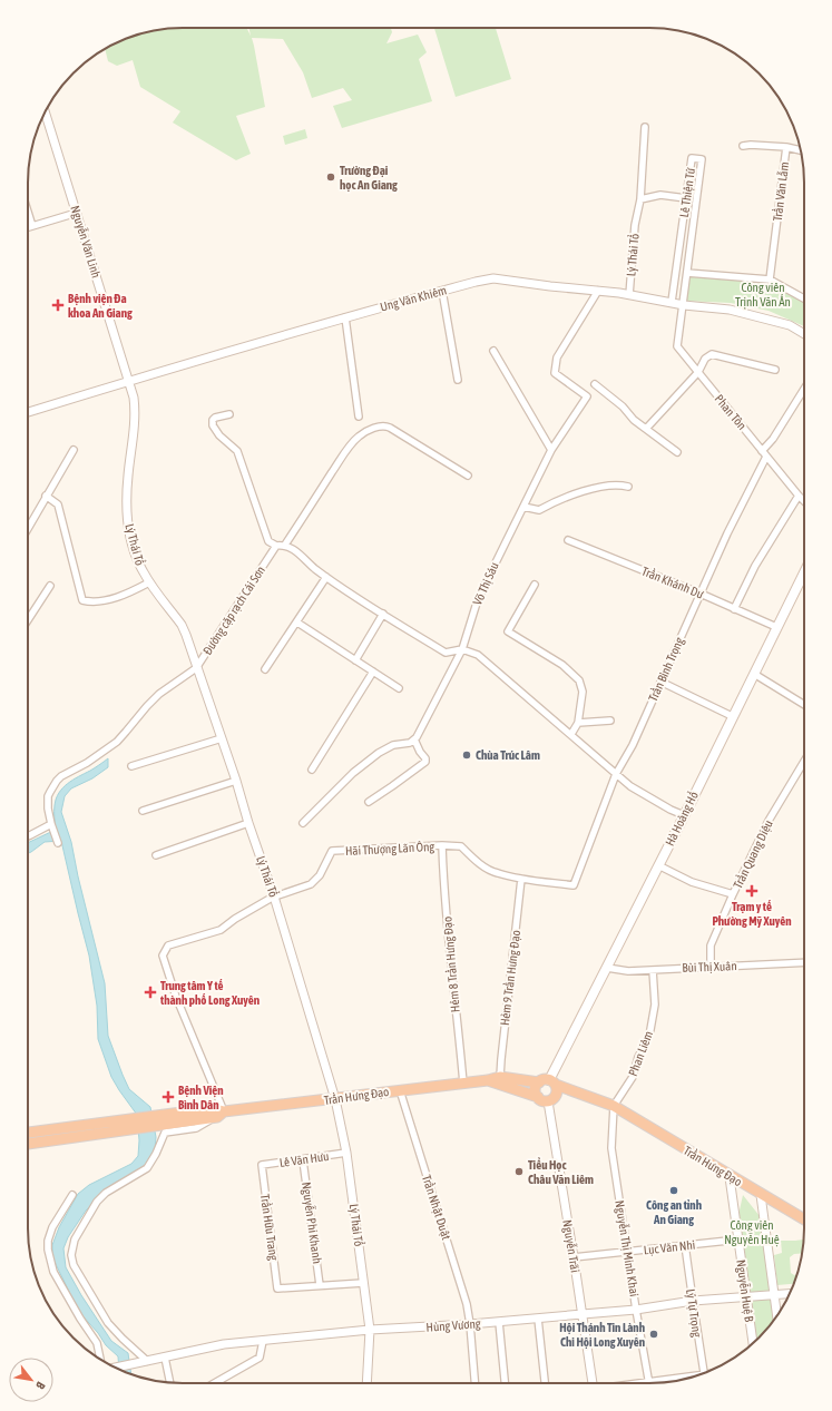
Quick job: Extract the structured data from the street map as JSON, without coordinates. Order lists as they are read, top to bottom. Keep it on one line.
{"streets":{"highway":["Trần Hưng Đạo"],"main road":["Hà Hoàng Hổ"],"street":["Trần Văn Lẫm","Lê Thiện Tứ","Nguyễn Văn Linh","Lý Thái Tổ","Ung Văn Khiêm","Phan Tôn","Trần Khánh Dư","Võ Thị Sáu","Đường cặp rạch Cái Sơn","Trần Bình Trọng","Hãi Thượng Lãn Ông","Trần Quang Diệu","Hẻm 8 Trần Hưng Đạo","Bùi Thị Xuân","Hẻm 9 Trần Hưng Đạo","Phan Liêm","Lê Văn Hưu","Trần Nhật Duật","Nguyễn Phi Khanh","Trần Hữu Trang","Nguyễn Trãi","Lục Văn Nhì","Nguyễn Thị Minh Khai","Nguyễn Huệ B","Lý Tự Trọng","Hùng Vương"]},"crossings":[["Lê Thiện Tứ","Ung Văn Khiêm"],["Lê Thiện Tứ","Phan Tôn"],["Nguyễn Văn Linh","Lý Thái Tổ"],["Nguyễn Văn Linh","Ung Văn Khiêm"],["Lý Thái Tổ","Ung Văn Khiêm"],["Lý Thái Tổ","Đường cặp rạch Cái Sơn"],["Lý Thái Tổ","Hãi Thượng Lãn Ông"],["Lý Thái Tổ","Trần Hưng Đạo"],["Lý Thái Tổ","Lê Văn Hưu"],["Lý Thái Tổ","Hùng Vương"],["Ung Văn Khiêm","Phan Tôn"],["Ung Văn Khiêm","Võ Thị Sáu"],["Phan Tôn","Trần Bình Trọng"],["Trần Khánh Dư","Trần Bình Trọng"],["Trần Khánh Dư","Hà Hoàng Hổ"],["Trần Bình Trọng","Hãi Thượng Lãn Ông"],["Hà Hoàng Hổ","Bùi Thị Xuân"],["Hà Hoàng Hổ","Trần Hưng Đạo"],["Hà Hoàng Hổ","Nguyễn Trãi"],["Hãi Thượng Lãn Ông","Hẻm 8 Trần Hưng Đạo"],["Hãi Thượng Lãn Ông","Hẻm 9 Trần Hưng Đạo"],["Hãi Thượng Lãn Ông","Trần Hưng Đạo"],["Trần Quang Diệu","Bùi Thị Xuân"],["Hẻm 8 Trần Hưng Đạo","Trần Hưng Đạo"],["Bùi Thị Xuân","Phan Liêm"],["Hẻm 9 Trần Hưng Đạo","Trần Hưng Đạo"],["Phan Liêm","Trần Hưng Đạo"],["Phan Liêm","Nguyễn Thị Minh Khai"],["Trần Hưng Đạo","Trần Nhật Duật"],["Trần Hưng Đạo","Nguyễn Trãi"],["Trần Hưng Đạo","Nguyễn Thị Minh Khai"],["Trần Hưng Đạo","Nguyễn Huệ B"],["Lê Văn Hưu","Nguyễn Phi Khanh"],["Lê Văn Hưu","Trần Hữu Trang"],["Trần Nhật Duật","Hùng Vương"],["Nguyễn Phi Khanh","Trần Hữu Trang"],["Nguyễn Trãi","Lục Văn Nhì"],["Nguyễn Trãi","Hùng Vương"],["Lục Văn Nhì","Nguyễn Thị Minh Khai"],["Lục Văn Nhì","Nguyễn Huệ B"],["Lục Văn Nhì","Lý Tự Trọng"],["Nguyễn Thị Minh Khai","Hùng Vương"],["Nguyễn Huệ B","Hùng Vương"],["Lý Tự Trọng","Hùng Vương"]],"parks":["Công viên Trịnh Văn Ấn","Công viên Nguyễn Huệ"],"places":{"other":["Trường Đại học An Giang","Chùa Trúc Lâm","Tiểu Học Châu Văn Liêm","Công an tỉnh An Giang","Hội Thánh Tin Lành Chi Hội Long Xuyên"],"health":["Bệnh viện Đa khoa An Giang","Trạm y tế Phường Mỹ Xuyên","Trung tâm Y tế thành phố Long Xuyên","Bệnh Viện Bình Dân"]},"north":"bottom right"}
